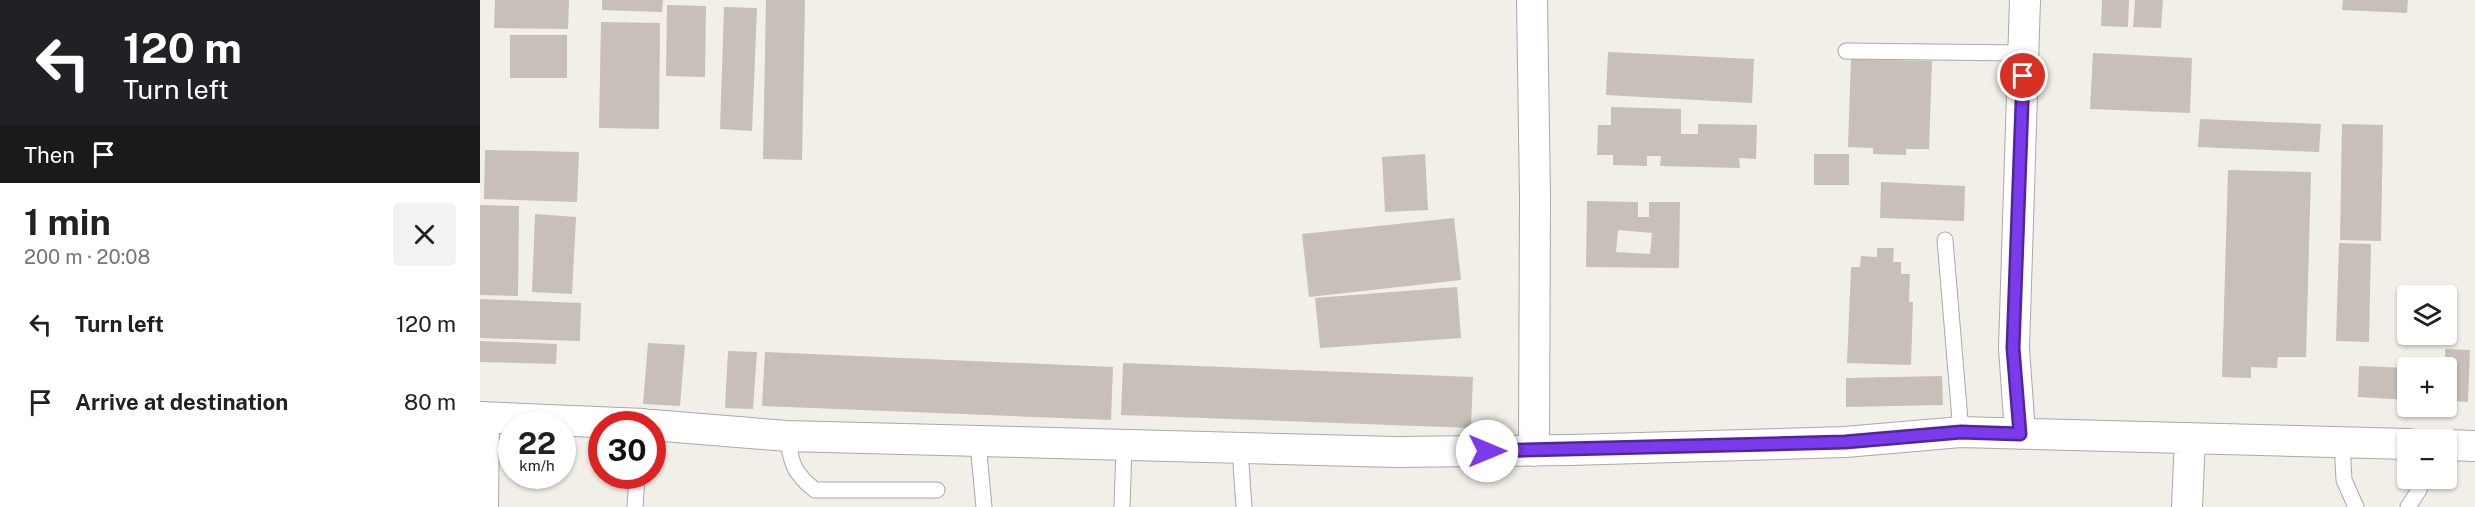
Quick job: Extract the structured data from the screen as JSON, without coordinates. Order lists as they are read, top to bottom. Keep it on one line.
{"page":{"turn":["120 m","Turn left"],"then":"Then","heading":["1 min","200 m · 20:08"],"list":[{"name":"Turn left","value":"120 m"},{"name":"Arrive at destination","value":"80 m"}],"map_buttons":["+","−"],"speed":"22 km/h","limit":"30"}}
